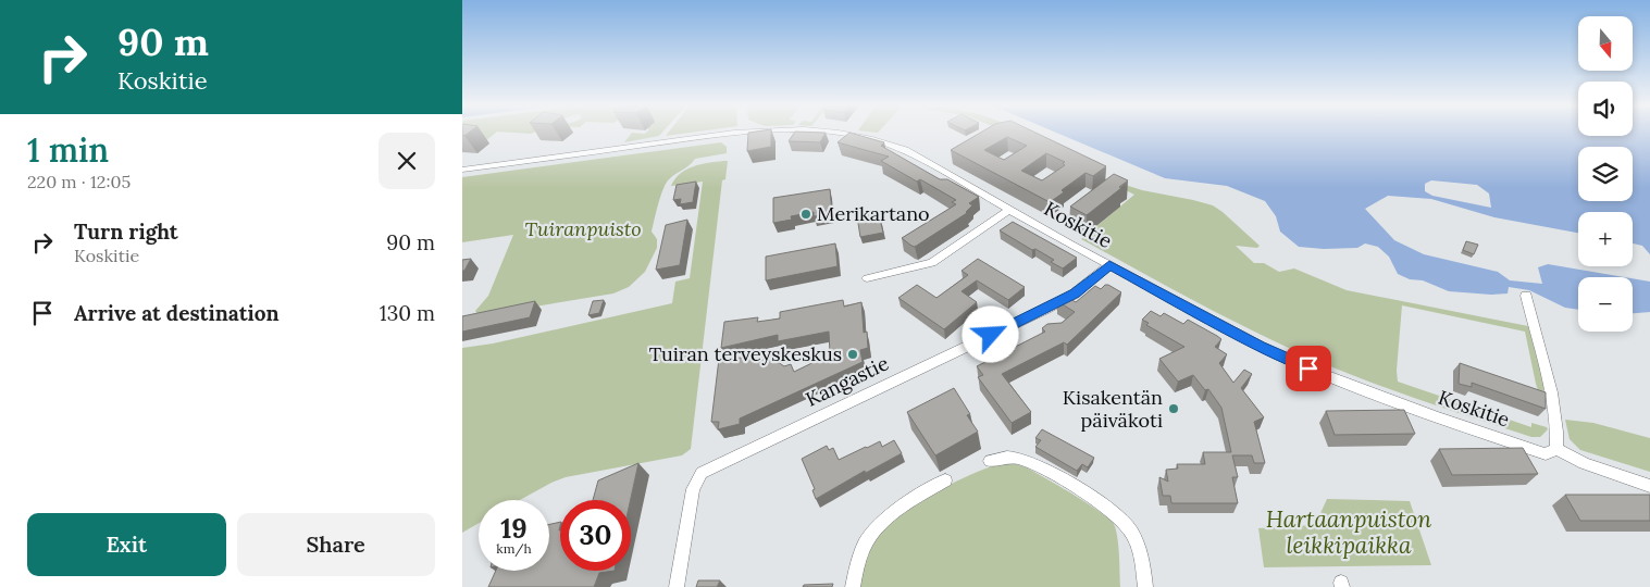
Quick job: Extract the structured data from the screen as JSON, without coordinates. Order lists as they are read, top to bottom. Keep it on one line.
{"streets":{"street":["Koskitie","Kangastie"]},"crossings":[["Koskitie","Kangastie"]],"parks":["Tuiranpuisto","Hartaanpuiston leikkipaikka"],"places":["Merikartano","Tuiran terveyskeskus","Kisakentän päiväkoti"],"north":"bottom","page":{"turn":["90 m","Koskitie"],"map_buttons":["+","−"],"heading":["1 min","220 m · 12:05"],"list":[{"name":"Turn right","note":"Koskitie","value":"90 m"},{"name":"Arrive at destination","value":"130 m"}],"speed":"19 km/h","limit":"30","buttons":["Exit","Share"]}}
